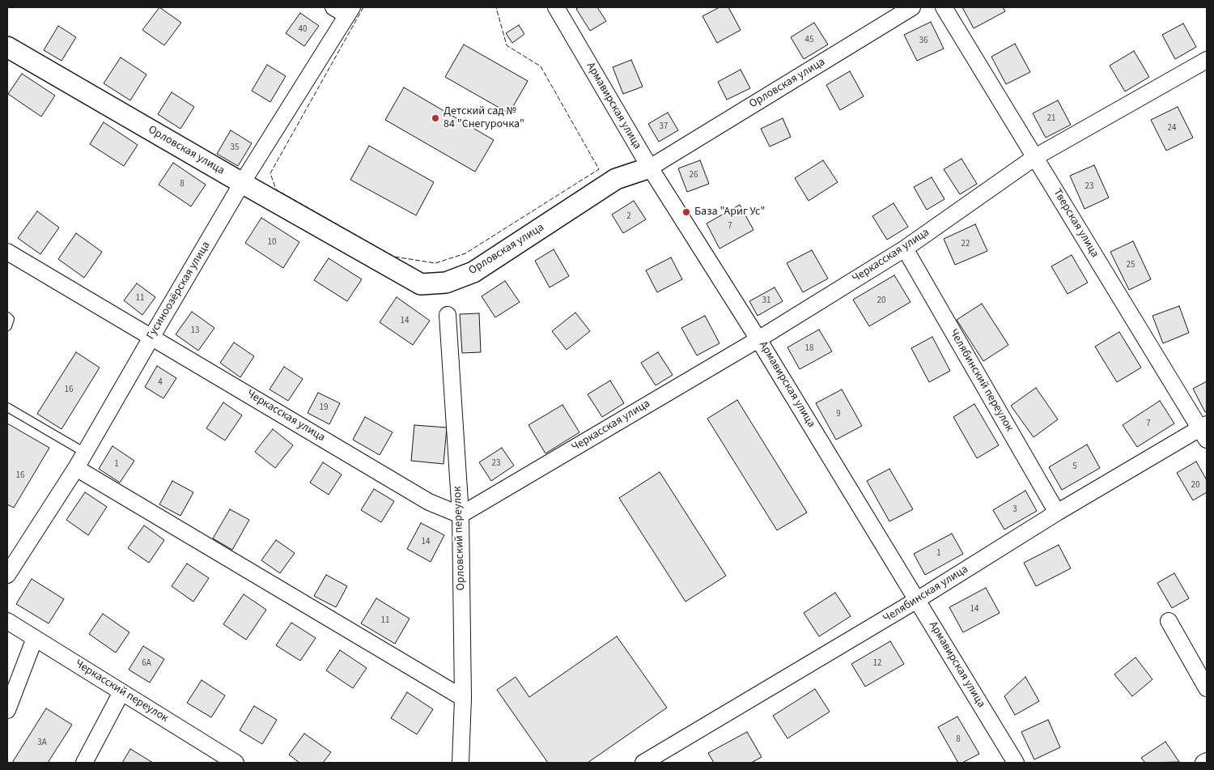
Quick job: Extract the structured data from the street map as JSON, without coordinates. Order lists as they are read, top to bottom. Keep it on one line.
{"streets":{"street":["Орловская улица","Армавирская улица","Тверская улица","Черкасская улица","Гусиноозёрская улица","Челябинский переулок","Орловский переулок","Челябинская улица","Черкасский переулок"]},"crossings":[["Орловская улица","Армавирская улица"],["Орловская улица","Гусиноозёрская улица"],["Армавирская улица","Черкасская улица"],["Армавирская улица","Челябинская улица"],["Тверская улица","Черкасская улица"],["Тверская улица","Челябинская улица"],["Черкасская улица","Гусиноозёрская улица"],["Черкасская улица","Челябинский переулок"],["Черкасская улица","Орловский переулок"],["Челябинский переулок","Челябинская улица"]],"places":["Детский сад № 84 \"Снегурочка\"","База \"Ариг Ус\""],"house_numbers":["40","45","36","21","37","24","35","26","8","23","2","7","10","22","25","11","31","20","14","13","18","4","16","19","9","7","23","1","5","16","20","3","14","1","14","11","6А","12","8","3А"]}
